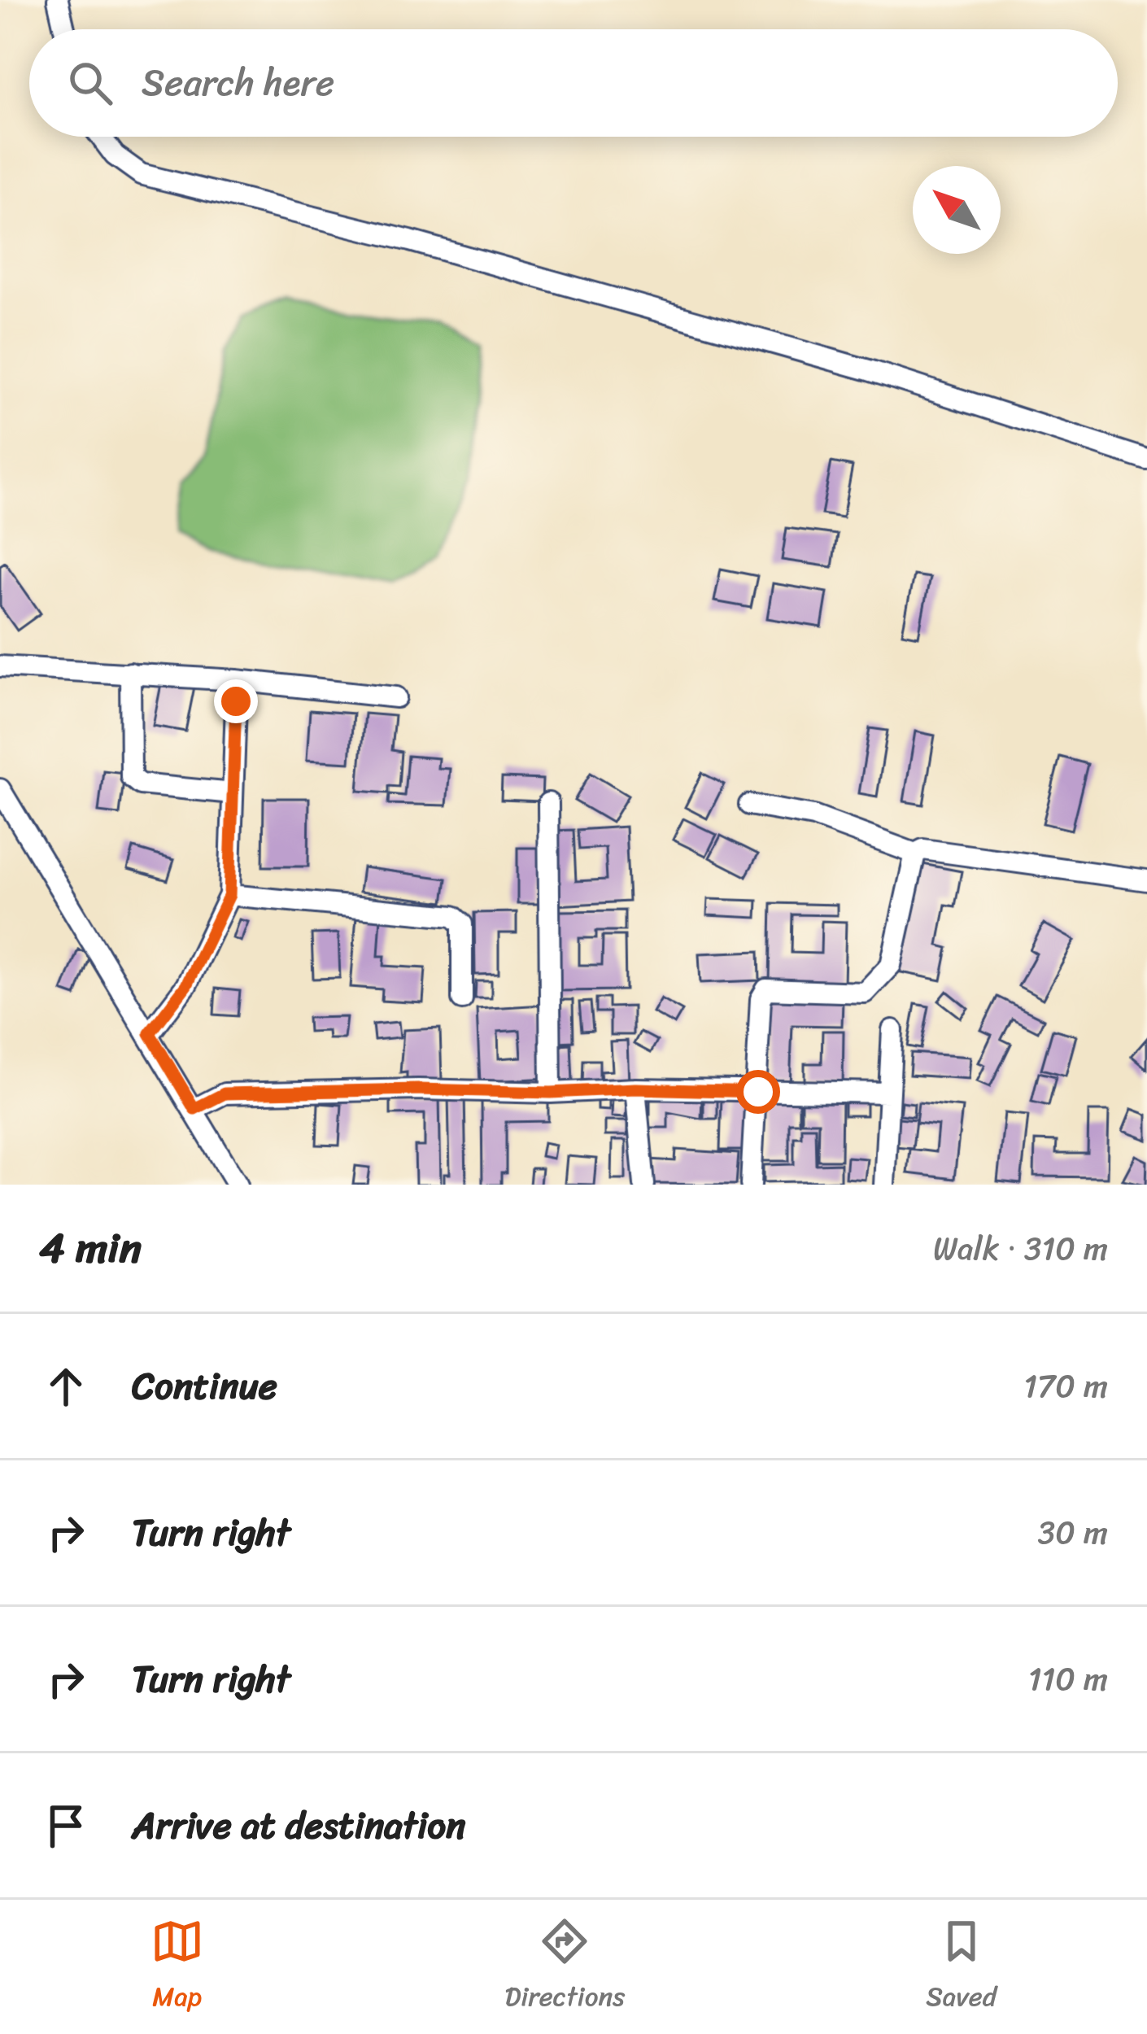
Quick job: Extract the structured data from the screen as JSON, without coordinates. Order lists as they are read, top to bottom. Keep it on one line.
{"north":"top left","page":{"search":"Search here","heading":["4 min","Walk · 310 m"],"list":[["Continue","170 m"],["Turn right","30 m"],["Turn right","110 m"],"Arrive at destination"],"nav":["Map","Directions","Saved"]}}
